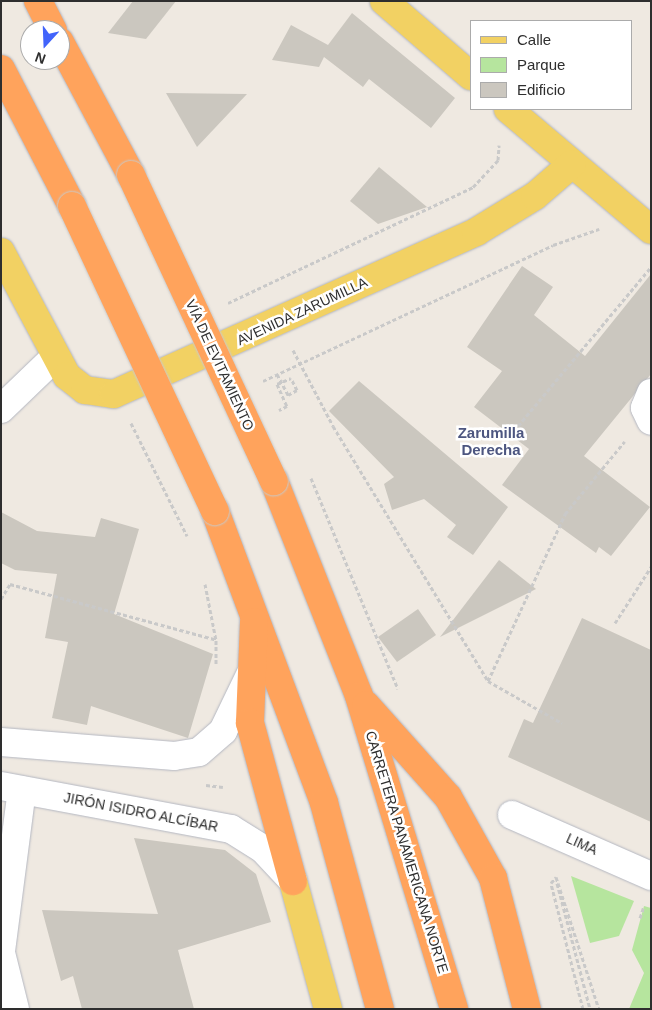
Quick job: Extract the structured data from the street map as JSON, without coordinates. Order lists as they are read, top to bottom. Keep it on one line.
{"streets":{"highway":["VÍA DE EVITAMIENTO","CARRETERA PANAMERICANA NORTE"],"main road":["AVENIDA ZARUMILLA"],"street":["JIRÓN ISIDRO ALCÍBAR","LIMA"]},"crossings":[["VÍA DE EVITAMIENTO","CARRETERA PANAMERICANA NORTE"]],"districts":["Zarumilla Derecha"],"legend":["Calle","Parque","Edificio"],"north":"bottom"}
